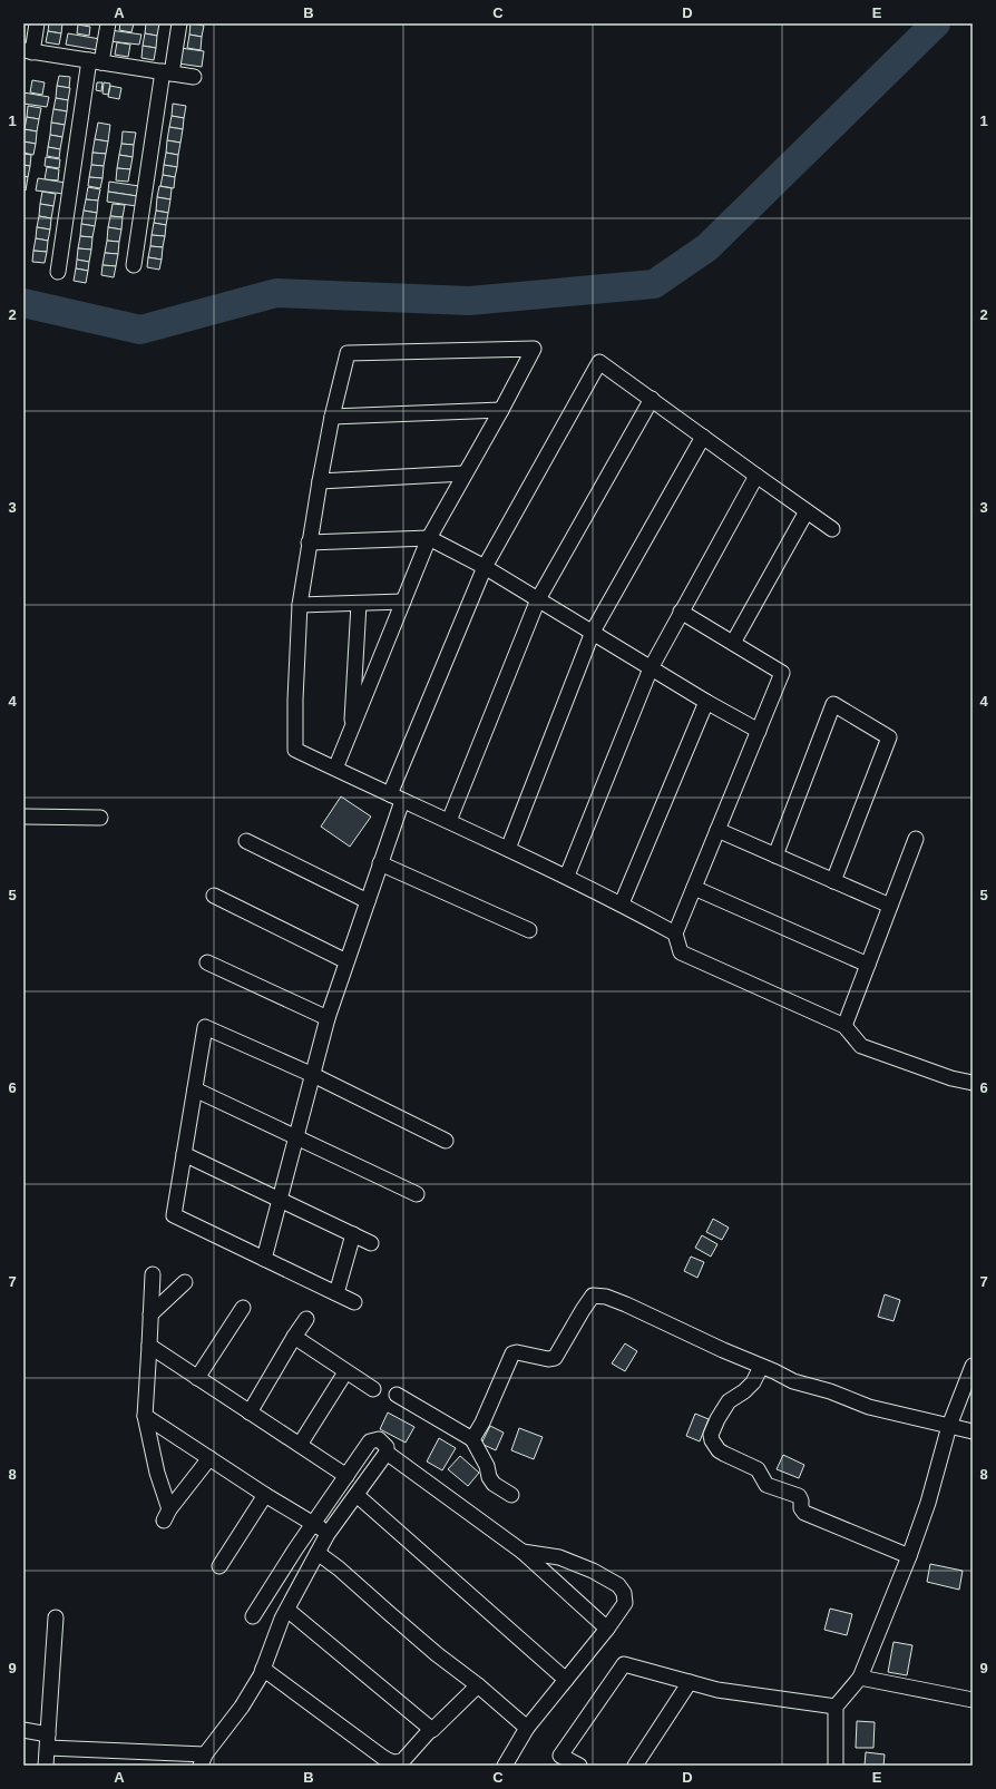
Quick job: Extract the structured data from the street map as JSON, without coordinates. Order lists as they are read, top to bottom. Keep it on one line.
{"grid":{"columns":["A","B","C","D","E"],"rows":["1","2","3","4","5","6","7","8","9"]}}
